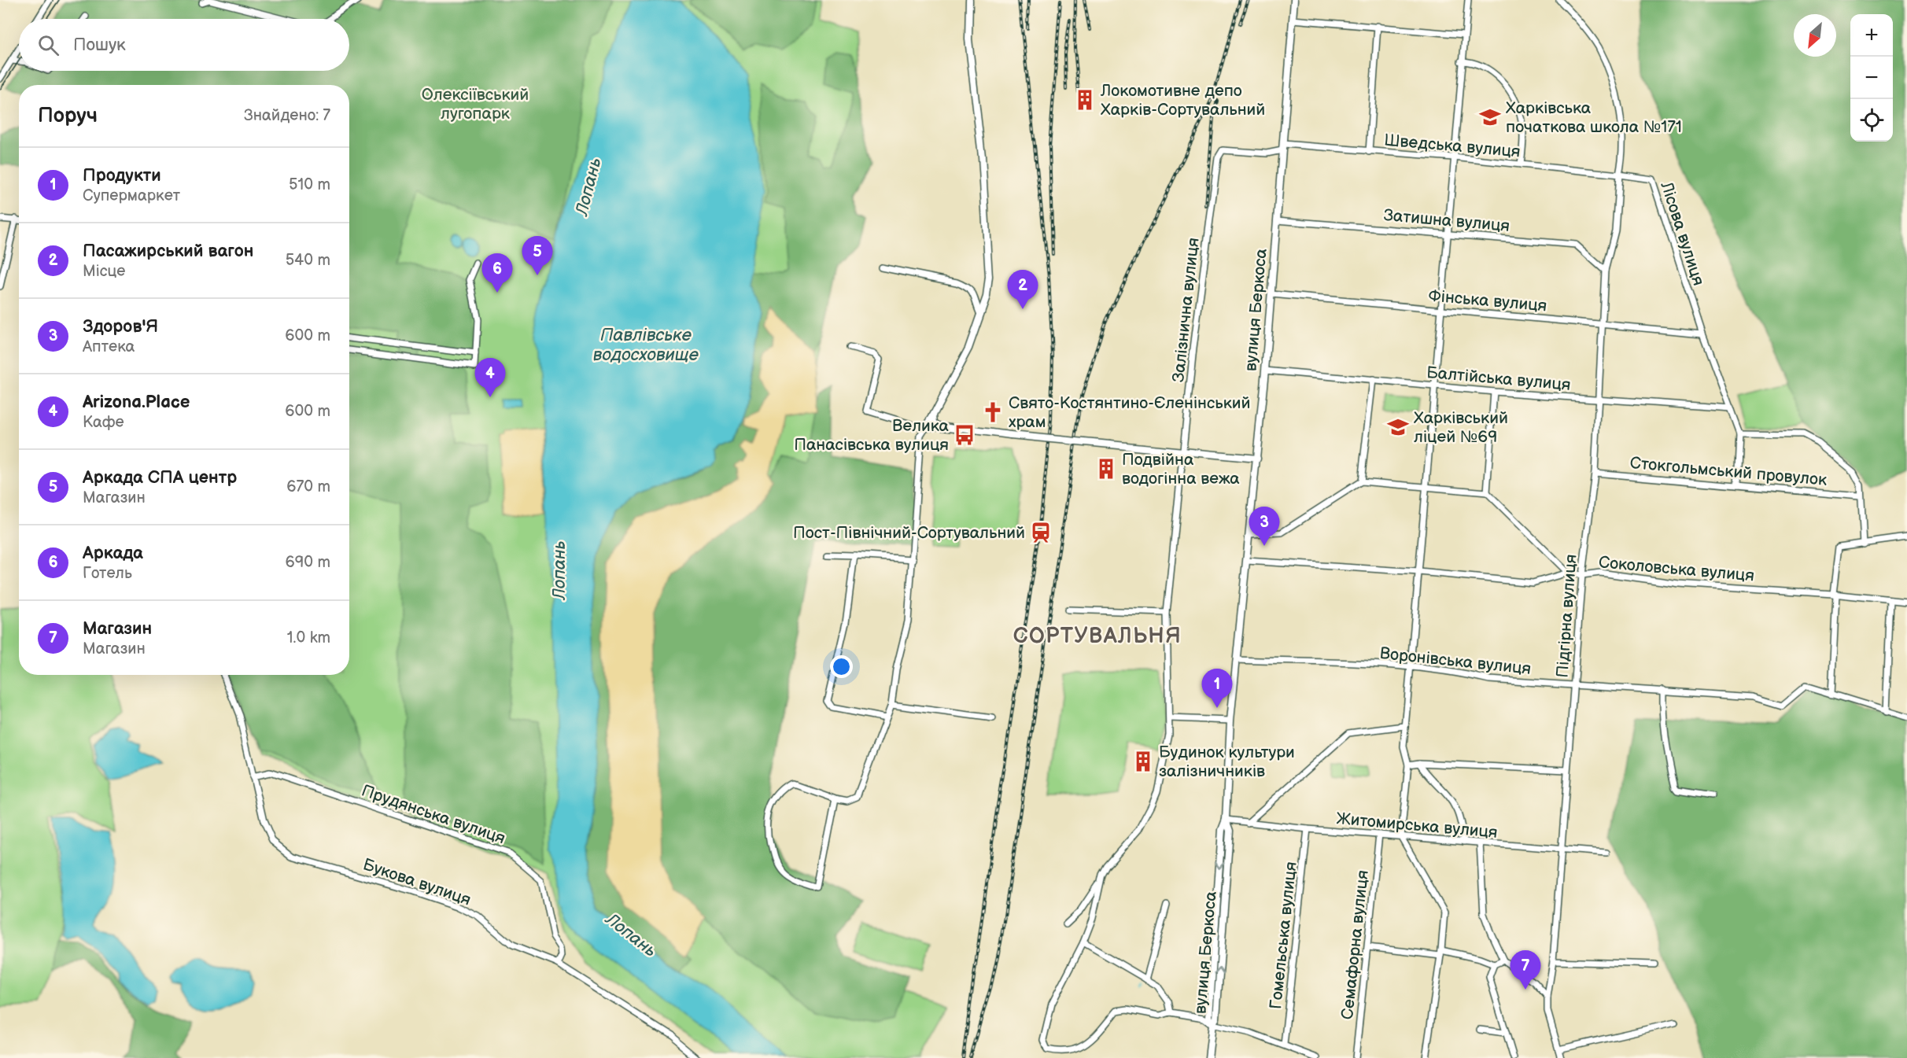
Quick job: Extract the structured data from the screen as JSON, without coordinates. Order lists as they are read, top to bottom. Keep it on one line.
{"streets":{"street":["Шведська вулиця","Затишна вулиця","Лісова вулиця","Фінська вулиця","Залізнична вулиця","вулиця Беркоса","Балтійська вулиця","Стокгольмський провулок","Соколовська вулиця","Підгірна вулиця","Воронівська вулиця","Прудянська вулиця","Житомирська вулиця","Букова вулиця","Гомельська вулиця","Семафорна вулиця"]},"crossings":[["Шведська вулиця","Лісова вулиця"],["Шведська вулиця","Залізнична вулиця"],["Шведська вулиця","вулиця Беркоса"],["Шведська вулиця","Підгірна вулиця"],["Затишна вулиця","вулиця Беркоса"],["Затишна вулиця","Підгірна вулиця"],["Лісова вулиця","Фінська вулиця"],["Лісова вулиця","Балтійська вулиця"],["Лісова вулиця","Стокгольмський провулок"],["Лісова вулиця","Підгірна вулиця"],["Фінська вулиця","вулиця Беркоса"],["Фінська вулиця","Підгірна вулиця"],["вулиця Беркоса","Балтійська вулиця"],["вулиця Беркоса","Соколовська вулиця"],["вулиця Беркоса","Воронівська вулиця"],["вулиця Беркоса","Житомирська вулиця"],["Балтійська вулиця","Підгірна вулиця"],["Стокгольмський провулок","Підгірна вулиця"],["Соколовська вулиця","Підгірна вулиця"],["Підгірна вулиця","Воронівська вулиця"],["Підгірна вулиця","Житомирська вулиця"],["Прудянська вулиця","Букова вулиця"],["Житомирська вулиця","Гомельська вулиця"],["Житомирська вулиця","Семафорна вулиця"]],"districts":["СОРТУВАЛЬНЯ"],"water":["Лопань","Павлівське водосховище"],"parks":["Олексіївський лугопарк"],"places":{"building":["Локомотивне депо Харків-Сортувальний","Подвійна водогінна вежа","Будинок культури залізничників"],"school or university":["Харківська початкова школа №171","Харківський ліцей №69"],"church":["Свято-Костянтино-Єленінський храм"],"bus stop":["Велика Панасівська вулиця"],"station":["Пост-Північний-Сортувальний"]},"north":"bottom left","page":{"map_buttons":["+","−"],"search":"Пошук","heading":["Поруч","Знайдено: 7"],"list":[{"mark":"1","name":"Продукти","note":"Супермаркет","value":"510 m"},{"mark":"2","name":"Пасажирський вагон","note":"Місце","value":"540 m"},{"mark":"3","name":"Здоров'Я","note":"Аптека","value":"600 m"},{"mark":"4","name":"Arizona.Place","note":"Кафе","value":"600 m"},{"mark":"5","name":"Аркада СПА центр","note":"Магазин","value":"670 m"},{"mark":"6","name":"Аркада","note":"Готель","value":"690 m"},{"mark":"7","name":"Магазин","note":"Магазин","value":"1.0 km"}],"pins":["5","6","2","4","3","1","7"]}}
